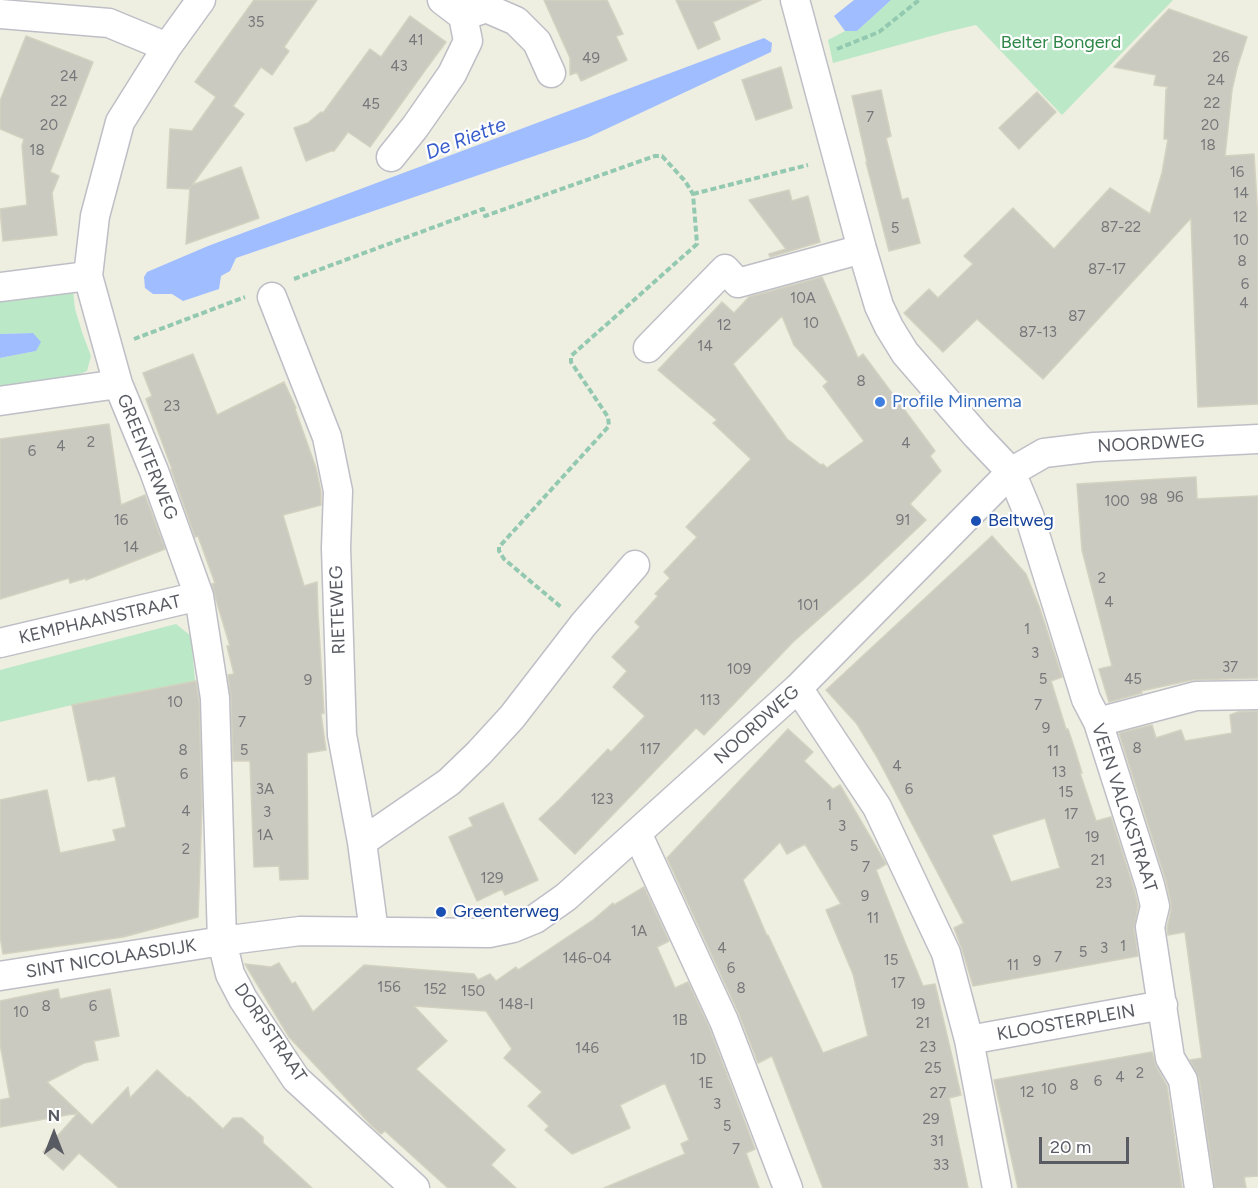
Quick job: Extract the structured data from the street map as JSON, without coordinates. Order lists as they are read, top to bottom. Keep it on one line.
{"streets":{"street":["NOORDWEG","GREENTERWEG","RIETEWEG","KEMPHAANSTRAAT","VEEN VALCKSTRAAT","SINT NICOLAASDIJK","KLOOSTERPLEIN","DORPSTRAAT"]},"crossings":[["NOORDWEG","GREENTERWEG"],["NOORDWEG","RIETEWEG"],["NOORDWEG","VEEN VALCKSTRAAT"],["NOORDWEG","SINT NICOLAASDIJK"],["NOORDWEG","DORPSTRAAT"],["GREENTERWEG","KEMPHAANSTRAAT"],["GREENTERWEG","SINT NICOLAASDIJK"],["GREENTERWEG","DORPSTRAAT"],["VEEN VALCKSTRAAT","KLOOSTERPLEIN"],["SINT NICOLAASDIJK","DORPSTRAAT"]],"water":["De Riette"],"parks":["Belter Bongerd"],"places":["Profile Minnema","Beltweg","Greenterweg"],"house_numbers":["35","41","26","49","43","24","24","22","22","45","7","20","20","18","18","16","14","12","87-22","5","10","8","87-17","6","10A","4","87","10","12","87-13","14","8","23","2","4","4","6","96","98","100","16","91","14","2","4","101","1","3","37","109","5","45","9","113","10","7","7","9","8","117","8","5","11","4","13","6","3A","6","15","123","1","4","3","17","3","1A","19","5","2","21","7","129","23","9","11","1A","1","4","3","5","7","146-04","15","9","11","6","17","156","8","152","150","148-I","19","8","6","10","1B","21","23","146","1D","25","2","4","6","1E","8","10","12","27","3","29","5","31","7","33"],"scale_bar":"20 m","north":"top"}
